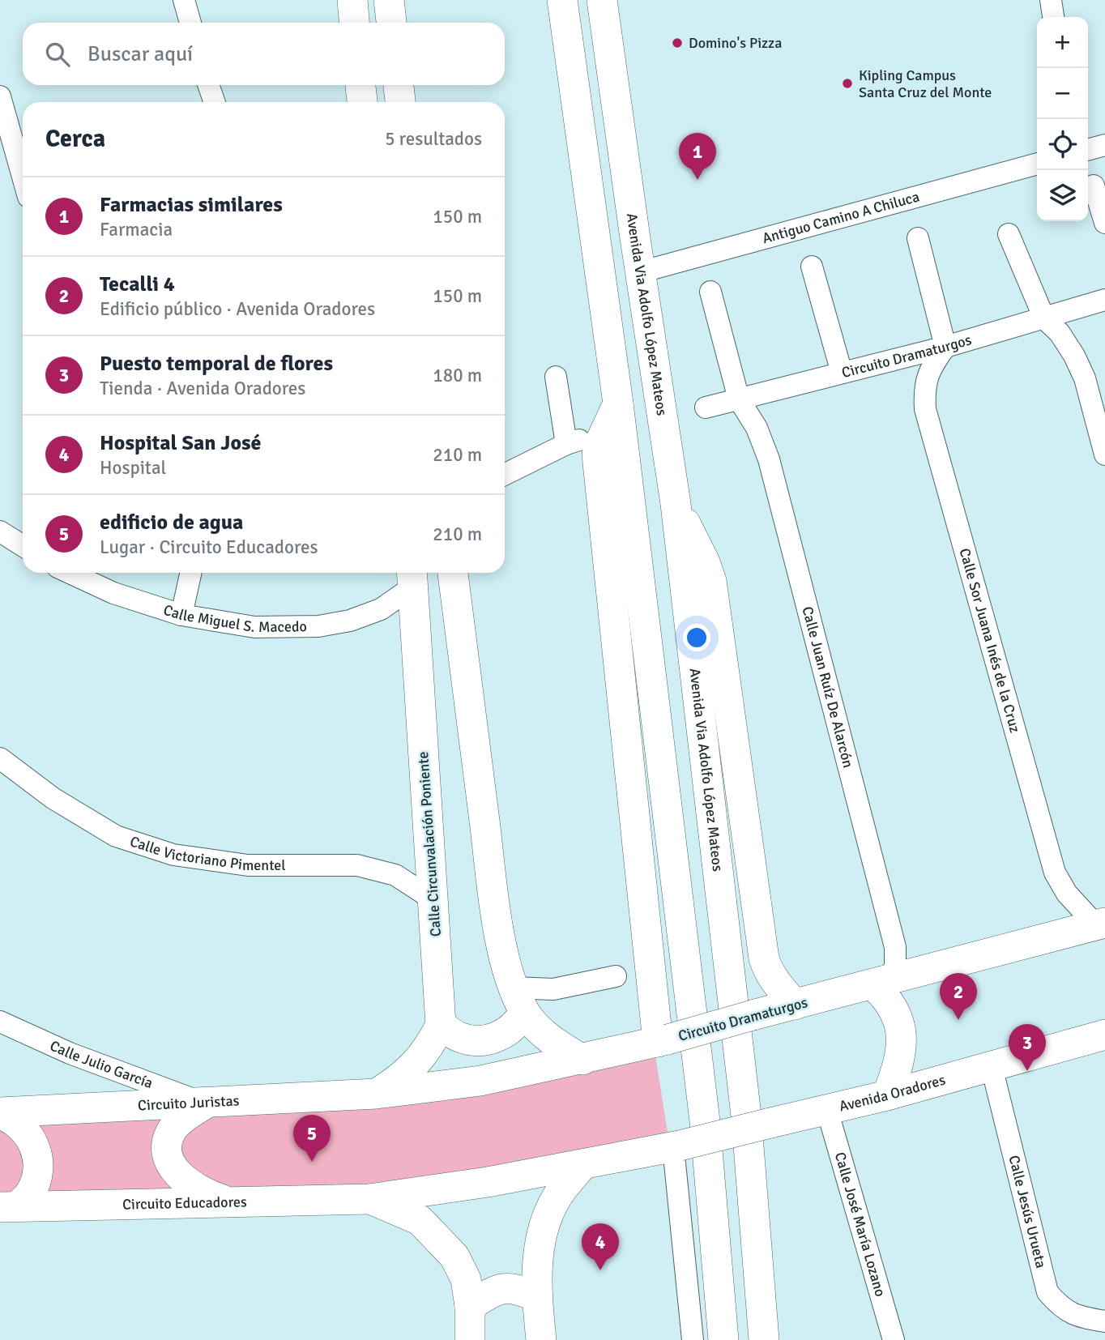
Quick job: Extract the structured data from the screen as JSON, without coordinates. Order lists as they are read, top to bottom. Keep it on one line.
{"streets":{"main road":["Avenida Via Adolfo López Mateos","Circuito Dramaturgos","Calle Circunvalación Poniente","Avenida Oradores","Circuito Juristas","Circuito Educadores"],"street":["Antiguo Camino A Chiluca","Calle Miguel S. Macedo","Calle Sor Juana Inés de la Cruz","Calle Juan Ruíz De Alarcón","Calle Victoriano Pimentel","Calle Julio García","Calle Jesús Urueta","Calle José María Lozano"]},"crossings":[["Antiguo Camino A Chiluca","Avenida Via Adolfo López Mateos"],["Circuito Dramaturgos","Calle Sor Juana Inés de la Cruz"],["Circuito Dramaturgos","Calle Juan Ruíz De Alarcón"],["Circuito Dramaturgos","Circuito Juristas"],["Calle Miguel S. Macedo","Calle Circunvalación Poniente"],["Calle Circunvalación Poniente","Calle Victoriano Pimentel"],["Calle Julio García","Circuito Juristas"],["Avenida Oradores","Circuito Educadores"],["Avenida Oradores","Calle Jesús Urueta"],["Avenida Oradores","Calle José María Lozano"]],"places":["Domino's Pizza","Kipling Campus Santa Cruz del Monte"],"page":{"map_buttons":["+","−"],"search":"Buscar aquí","heading":["Cerca","5 resultados"],"pins":["1","2","3","5","4"],"list":[{"mark":"1","name":"Farmacias similares","note":"Farmacia","value":"150 m"},{"mark":"2","name":"Tecalli 4","note":"Edificio público · Avenida Oradores","value":"150 m"},{"mark":"3","name":"Puesto temporal de flores","note":"Tienda · Avenida Oradores","value":"180 m"},{"mark":"4","name":"Hospital San José","note":"Hospital","value":"210 m"},{"mark":"5","name":"edificio de agua","note":"Lugar · Circuito Educadores","value":"210 m"}]}}
